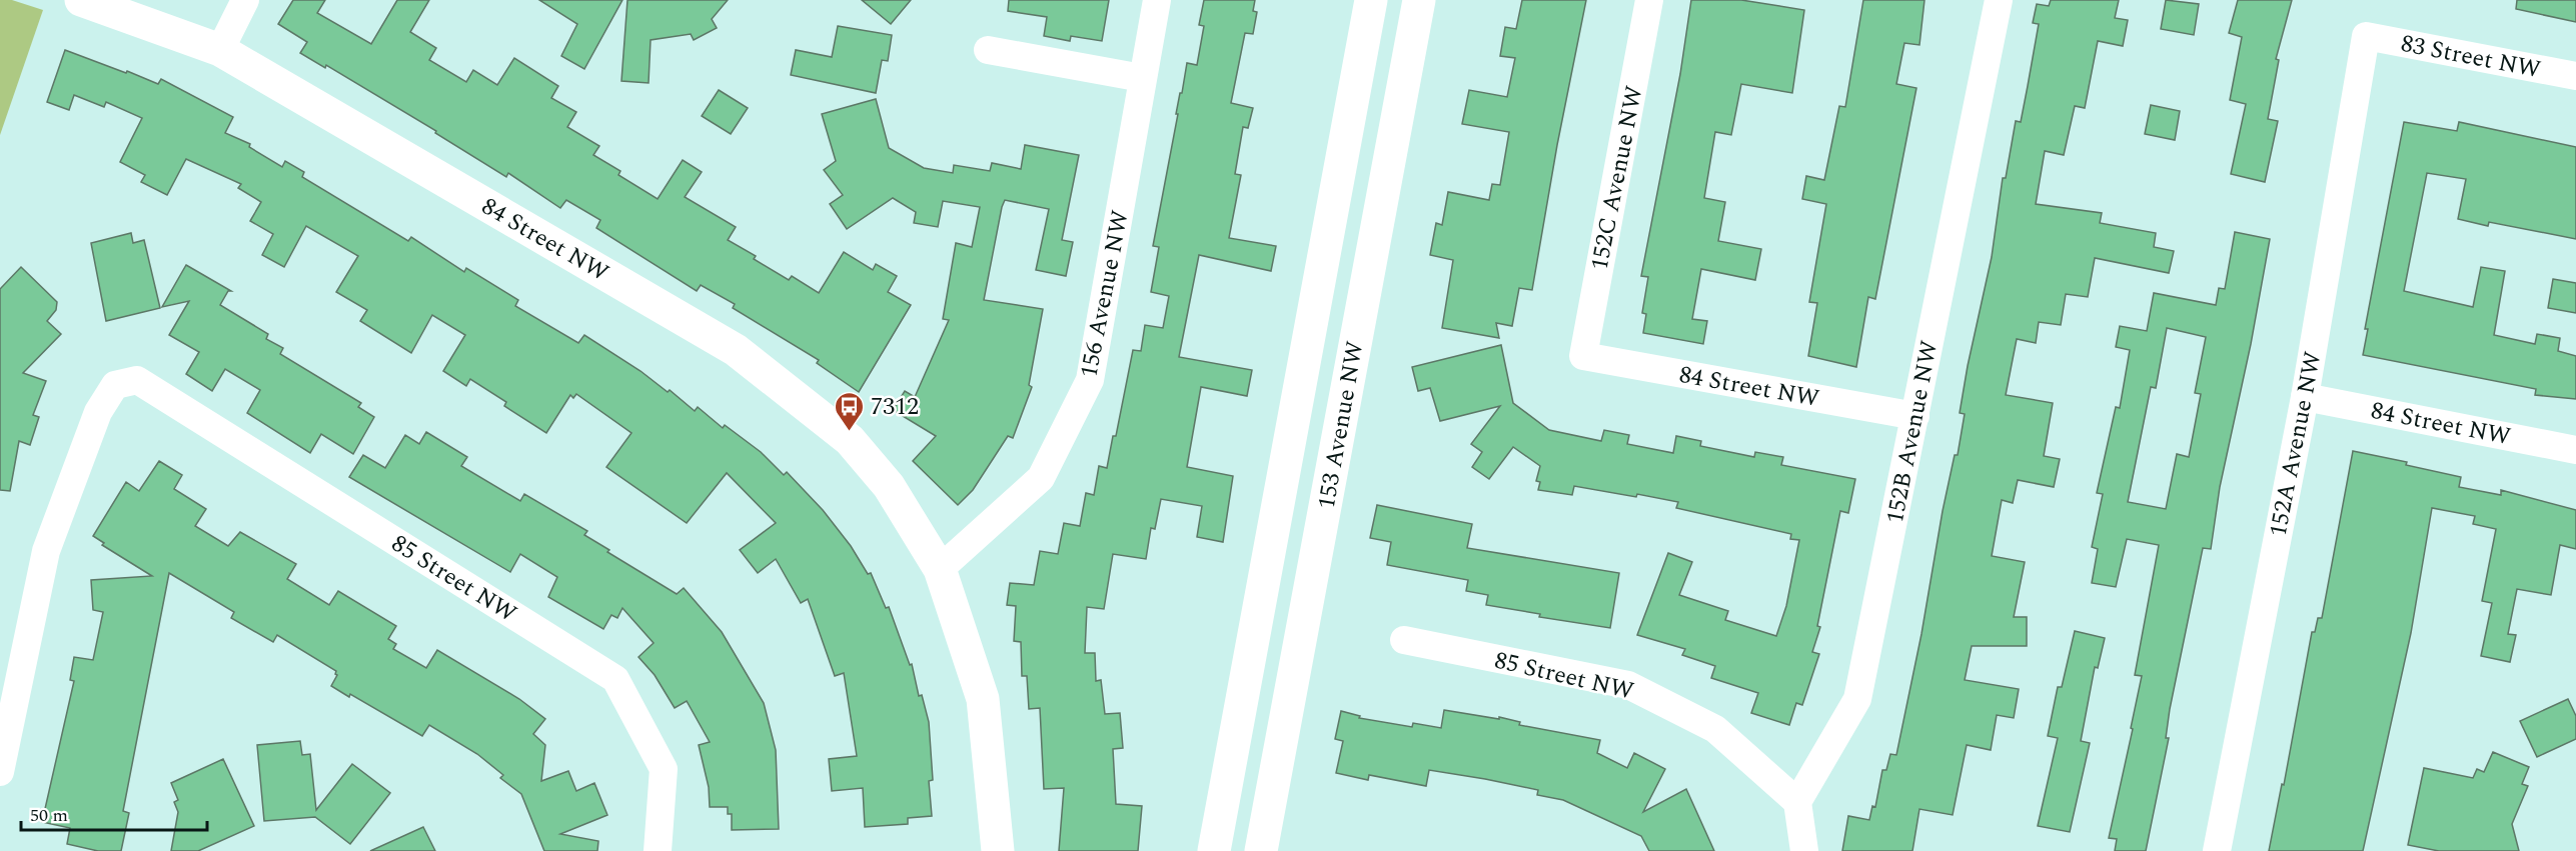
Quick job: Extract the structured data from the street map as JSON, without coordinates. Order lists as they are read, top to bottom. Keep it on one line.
{"streets":{"main road":["84 Street NW","153 Avenue NW"],"street":["83 Street NW","152C Avenue NW","156 Avenue NW","152B Avenue NW","152A Avenue NW","85 Street NW"]},"crossings":[["83 Street NW","152A Avenue NW"],["152C Avenue NW","84 Street NW"],["84 Street NW","156 Avenue NW"],["84 Street NW","152B Avenue NW"],["84 Street NW","152A Avenue NW"],["152B Avenue NW","85 Street NW"]],"places":{"bus stop":["7312"]},"scale_bar":"50 m"}
